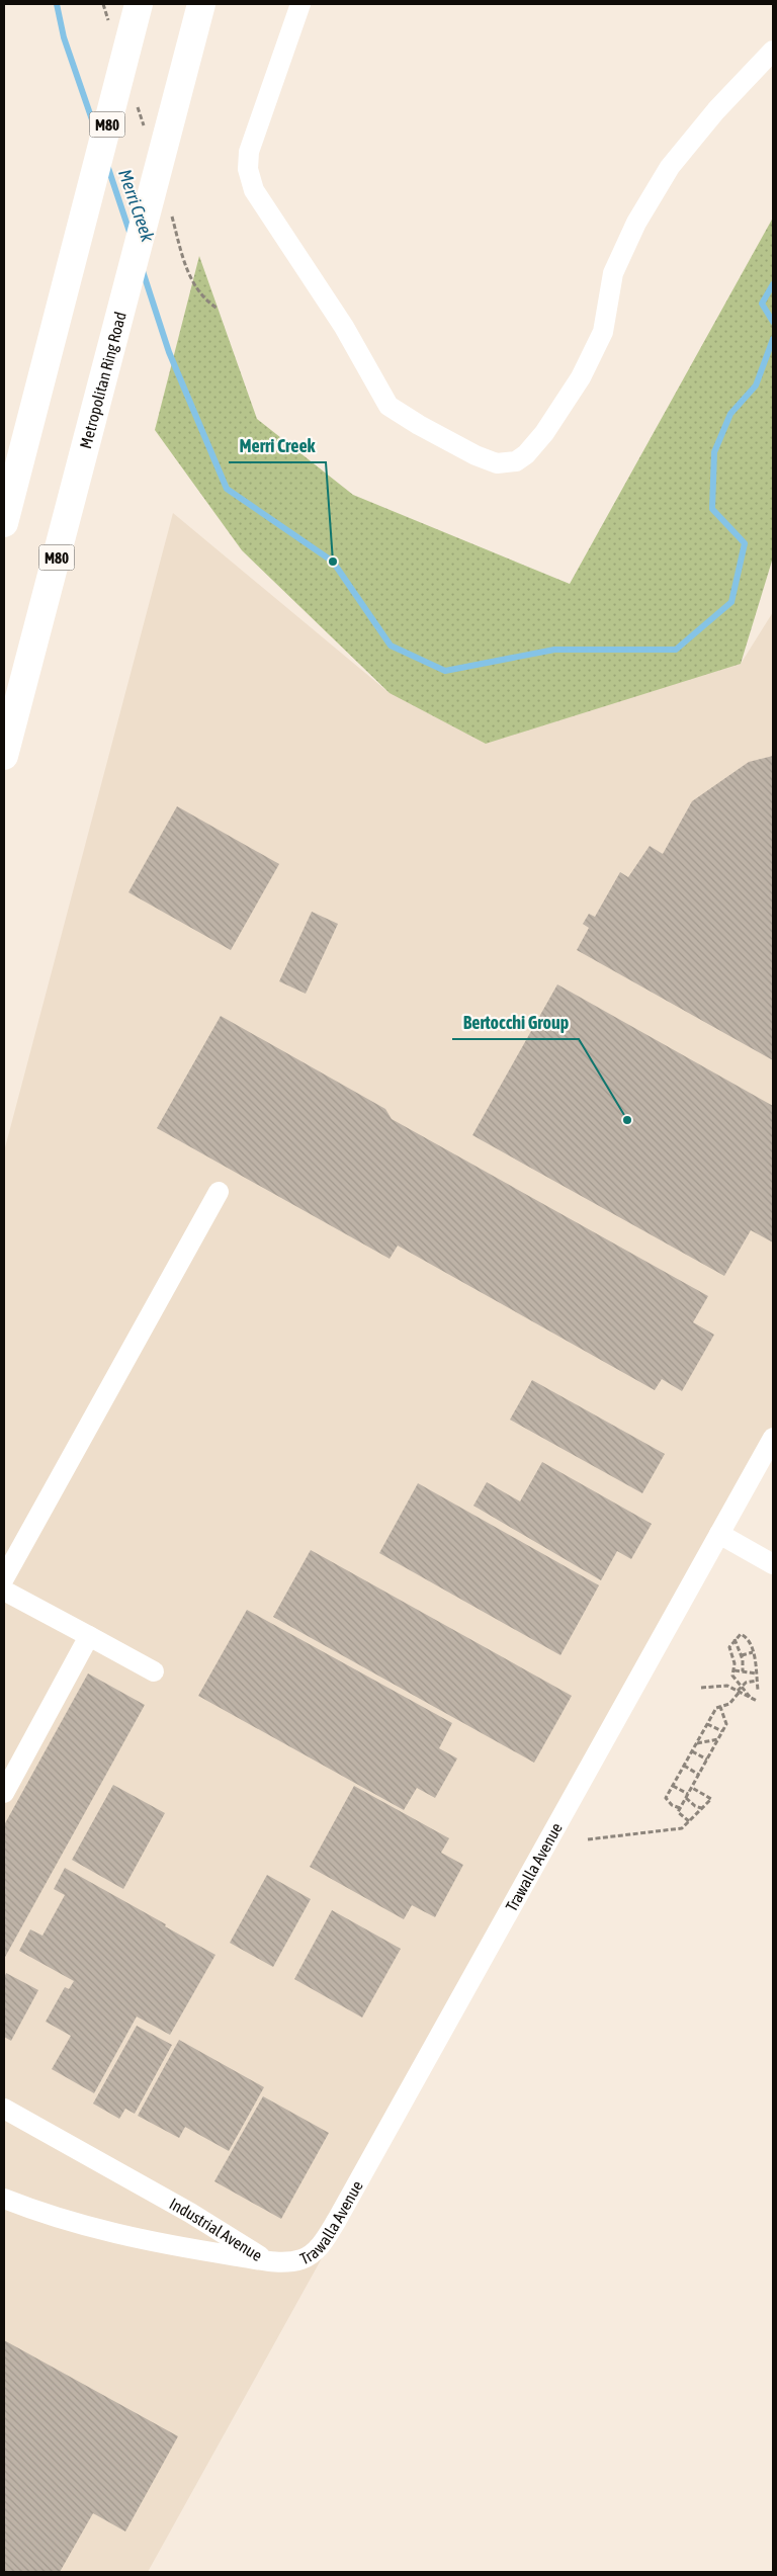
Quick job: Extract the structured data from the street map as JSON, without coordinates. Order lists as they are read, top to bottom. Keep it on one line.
{"streets":{"highway":["M80","Metropolitan Ring Road"],"street":["Trawalla Avenue","Industrial Avenue"]},"crossings":[["Trawalla Avenue","Industrial Avenue"]],"water":["Merri Creek"],"places":["Merri Creek","Bertocchi Group"]}
